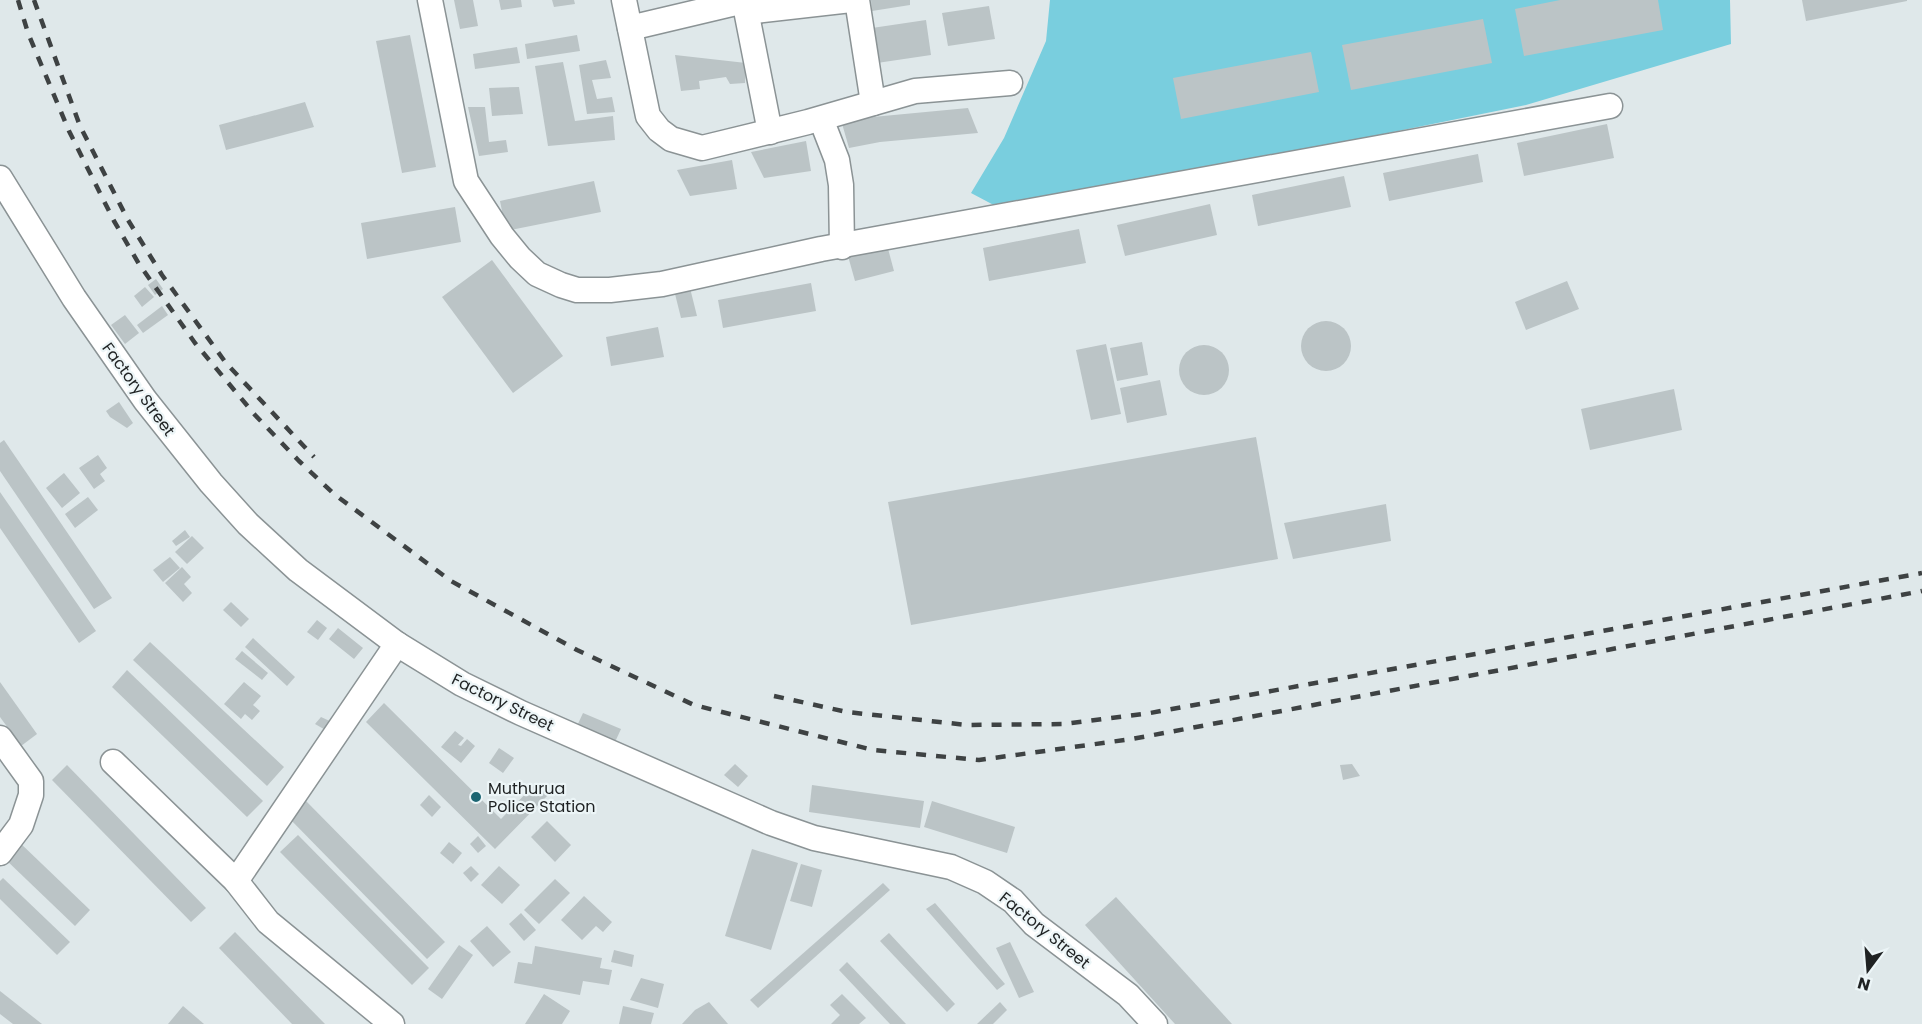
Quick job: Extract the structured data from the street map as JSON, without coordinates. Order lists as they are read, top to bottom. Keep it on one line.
{"streets":{"street":["Factory Street"]},"places":["Muthurua Police Station"],"north":"bottom"}
